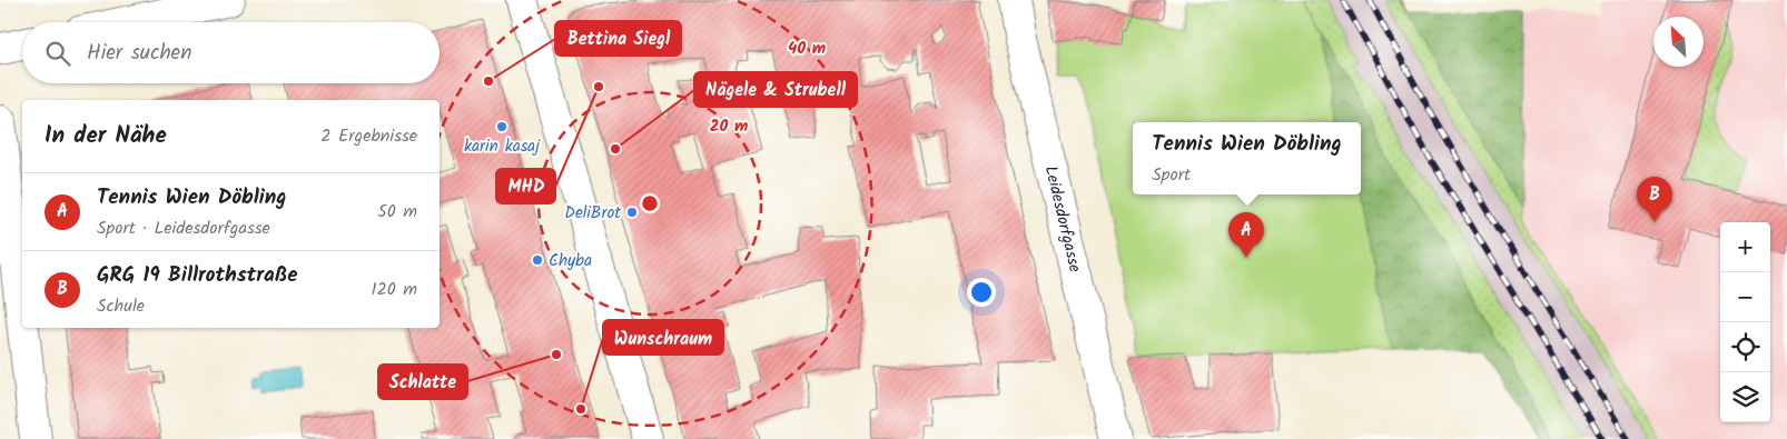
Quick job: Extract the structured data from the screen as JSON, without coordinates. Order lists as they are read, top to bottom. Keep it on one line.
{"streets":{"street":["Leidesdorfgasse"]},"places":["Bettina Siegl","MHD","karin kasaj","Nägele & Strubell","DeliBrot","Chyba","Schlatte","Wunschraum"],"north":"top left","page":{"search":"Hier suchen","heading":["In der Nähe","2 Ergebnisse"],"popup":["Tennis Wien Döbling","Sport"],"list":[{"mark":"A","name":"Tennis Wien Döbling","note":"Sport · Leidesdorfgasse","value":"50 m"},{"mark":"B","name":"GRG 19 Billrothstraße","note":"Schule","value":"120 m"}],"pins":["B","A"],"map_buttons":["+","−"]},"rings":["40 m","20 m"]}
